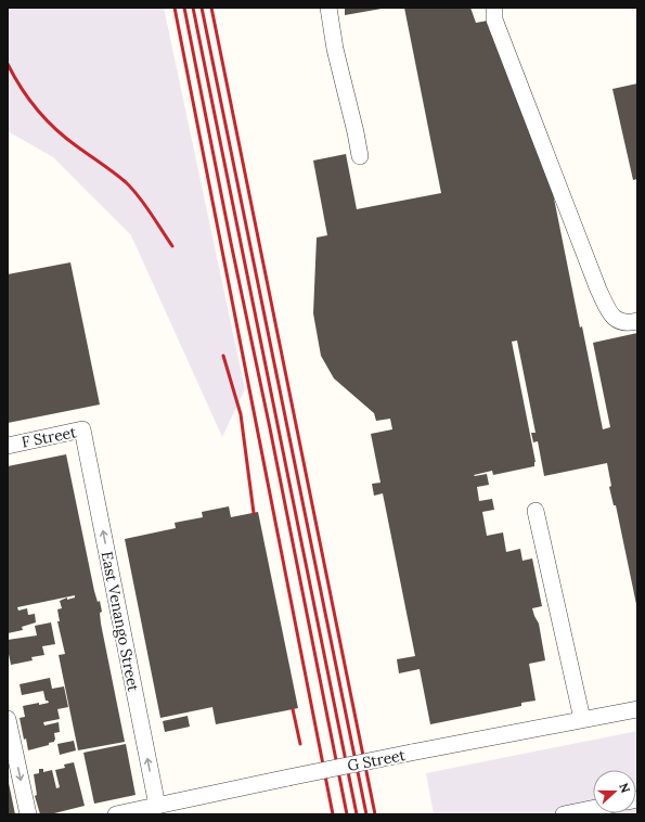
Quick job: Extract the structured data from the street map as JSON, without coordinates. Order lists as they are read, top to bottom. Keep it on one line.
{"streets":{"street":["F Street","East Venango Street","G Street"]},"crossings":[["F Street","East Venango Street"],["East Venango Street","G Street"]],"one_way":["East Venango Street"],"north":"right"}
